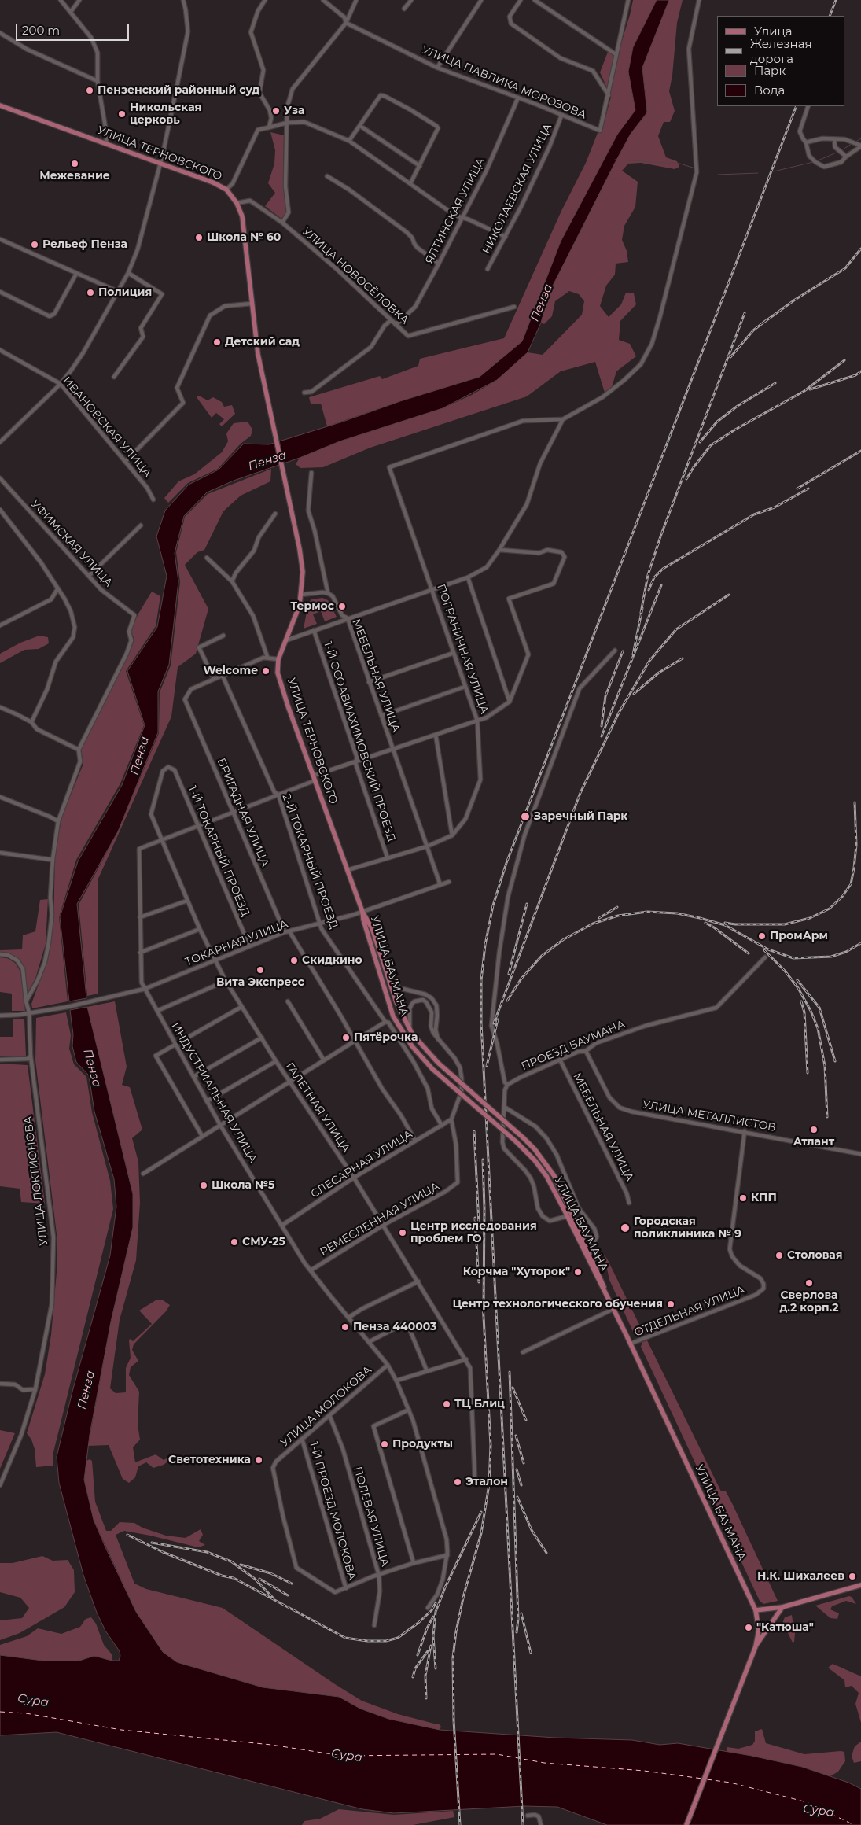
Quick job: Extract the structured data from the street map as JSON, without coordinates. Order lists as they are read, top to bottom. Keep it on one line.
{"streets":{"main road":["УЛИЦА ТЕРНОВСКОГО","УЛИЦА БАУМАНА"],"street":["УЛИЦА ПАВЛИКА МОРОЗОВА","НИКОЛАЕВСКАЯ УЛИЦА","ЯЛТИНСКАЯ УЛИЦА","УЛИЦА НОВОСЁЛОВКА","ИВАНОВСКАЯ УЛИЦА","УФИМСКАЯ УЛИЦА","ПОГРАНИЧНАЯ УЛИЦА","МЕБЕЛЬНАЯ УЛИЦА","1-Й ОСОАВИАХИМОВСКИЙ ПРОЕЗД","БРИГАДНАЯ УЛИЦА","1-Й ТОКАРНЫЙ ПРОЕЗД","2-Й ТОКАРНЫЙ ПРОЕЗД","ТОКАРНАЯ УЛИЦА","ПРОЕЗД БАУМАНА","ИНДУСТРИАЛЬНАЯ УЛИЦА","ГАЛЕТНАЯ УЛИЦА","УЛИЦА МЕТАЛЛИСТОВ","СЛЕСАРНАЯ УЛИЦА","УЛИЦА ЛОКТИОНОВА","РЕМЕСЛЕННАЯ УЛИЦА","ОТДЕЛЬНАЯ УЛИЦА","УЛИЦА МОЛОКОВА","1-Й ПРОЕЗД МОЛОКОВА","ПОЛЕВАЯ УЛИЦА"]},"crossings":[["УЛИЦА ПАВЛИКА МОРОЗОВА","НИКОЛАЕВСКАЯ УЛИЦА"],["УЛИЦА ПАВЛИКА МОРОЗОВА","ЯЛТИНСКАЯ УЛИЦА"],["УЛИЦА ТЕРНОВСКОГО","УЛИЦА НОВОСЁЛОВКА"],["УЛИЦА ТЕРНОВСКОГО","ТОКАРНАЯ УЛИЦА"],["УЛИЦА ТЕРНОВСКОГО","УЛИЦА БАУМАНА"],["ЯЛТИНСКАЯ УЛИЦА","УЛИЦА НОВОСЁЛОВКА"],["МЕБЕЛЬНАЯ УЛИЦА","ТОКАРНАЯ УЛИЦА"],["МЕБЕЛЬНАЯ УЛИЦА","ПРОЕЗД БАУМАНА"],["БРИГАДНАЯ УЛИЦА","ТОКАРНАЯ УЛИЦА"],["1-Й ТОКАРНЫЙ ПРОЕЗД","ТОКАРНАЯ УЛИЦА"],["1-Й ТОКАРНЫЙ ПРОЕЗД","ГАЛЕТНАЯ УЛИЦА"],["2-Й ТОКАРНЫЙ ПРОЕЗД","ТОКАРНАЯ УЛИЦА"],["2-Й ТОКАРНЫЙ ПРОЕЗД","СЛЕСАРНАЯ УЛИЦА"],["ТОКАРНАЯ УЛИЦА","УЛИЦА БАУМАНА"],["ТОКАРНАЯ УЛИЦА","ИНДУСТРИАЛЬНАЯ УЛИЦА"],["ТОКАРНАЯ УЛИЦА","ГАЛЕТНАЯ УЛИЦА"],["ТОКАРНАЯ УЛИЦА","УЛИЦА ЛОКТИОНОВА"],["УЛИЦА БАУМАНА","ОТДЕЛЬНАЯ УЛИЦА"],["ПРОЕЗД БАУМАНА","УЛИЦА МЕТАЛЛИСТОВ"],["ИНДУСТРИАЛЬНАЯ УЛИЦА","ГАЛЕТНАЯ УЛИЦА"],["ИНДУСТРИАЛЬНАЯ УЛИЦА","СЛЕСАРНАЯ УЛИЦА"],["ИНДУСТРИАЛЬНАЯ УЛИЦА","РЕМЕСЛЕННАЯ УЛИЦА"],["ИНДУСТРИАЛЬНАЯ УЛИЦА","УЛИЦА МОЛОКОВА"],["ГАЛЕТНАЯ УЛИЦА","СЛЕСАРНАЯ УЛИЦА"],["ГАЛЕТНАЯ УЛИЦА","РЕМЕСЛЕННАЯ УЛИЦА"],["УЛИЦА МЕТАЛЛИСТОВ","ОТДЕЛЬНАЯ УЛИЦА"],["СЛЕСАРНАЯ УЛИЦА","РЕМЕСЛЕННАЯ УЛИЦА"],["УЛИЦА МОЛОКОВА","1-Й ПРОЕЗД МОЛОКОВА"],["УЛИЦА МОЛОКОВА","ПОЛЕВАЯ УЛИЦА"]],"water":["Пенза","Сура"],"places":["Пензенский районный суд","Уза","Никольская церковь","Межевание","Школа № 60","Рельеф Пенза","Полиция","Детский сад","Термос","Welcome","Заречный Парк","ПромАрм","Скидкино","Вита Экспресс","Пятёрочка","Атлант","Школа №5","КПП","Городская поликлиника № 9","Центр исследования проблем ГО","СМУ-25","Столовая","Корчма \"Хуторок\"","Сверлова д.2 корп.2","Центр технологического обучения","Пенза 440003","ТЦ Блиц","Продукты","Светотехника","Эталон","Н.К. Шихалеев","\"Катюша\""],"legend":["Улица","Железная дорога","Парк","Вода"],"scale_bar":"200 m"}
